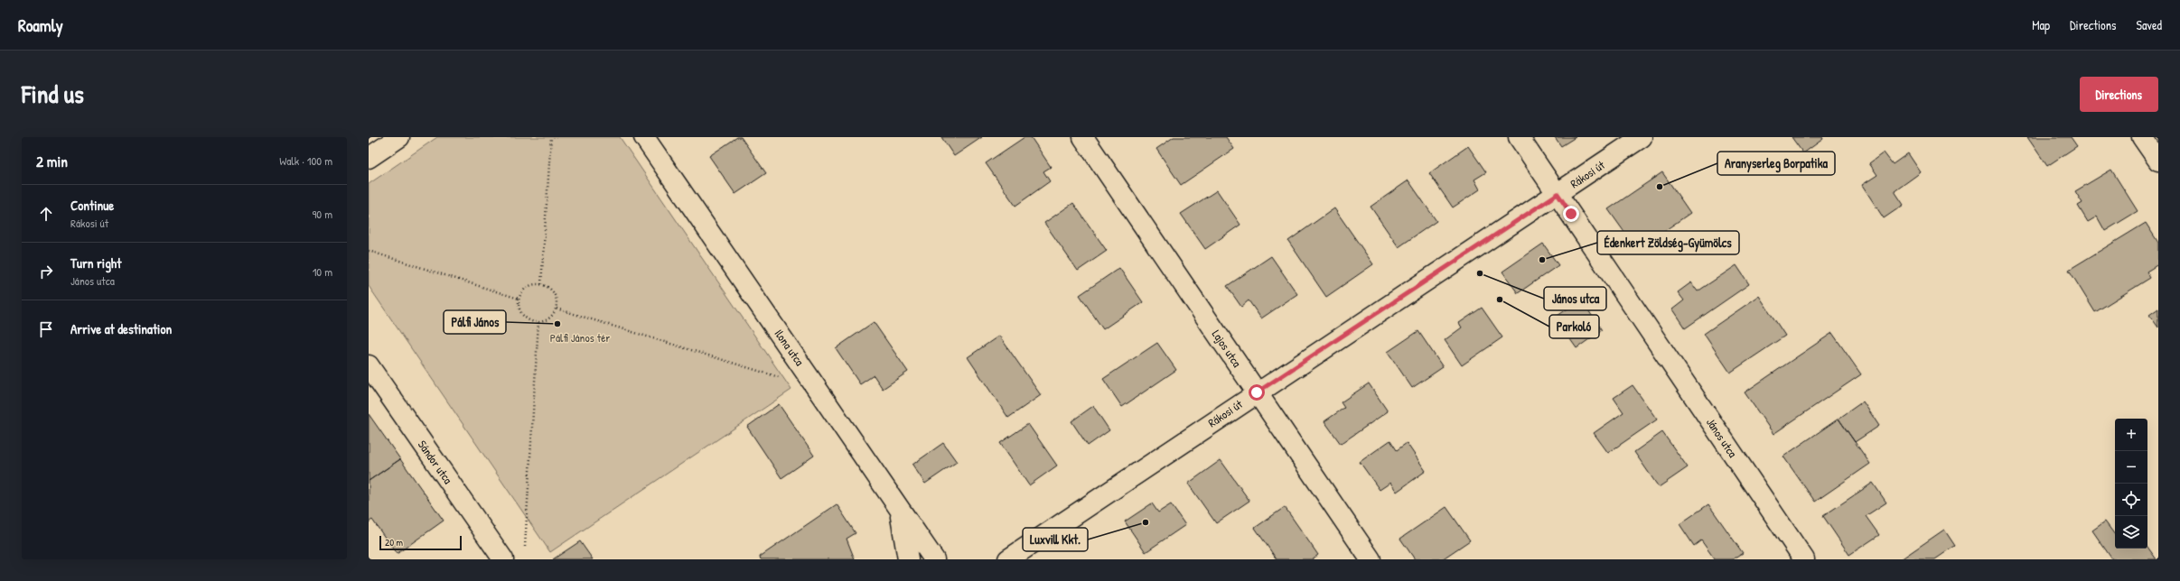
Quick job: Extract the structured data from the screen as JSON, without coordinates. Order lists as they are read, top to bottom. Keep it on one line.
{"streets":{"street":["Rákosi út","Ilona utca","Lajos utca","János utca","Sándor utca"]},"crossings":[["Rákosi út","Lajos utca"],["Rákosi út","János utca"]],"parks":["Pálfi János tér"],"places":["Aranyserleg Borpatika","Édenkert Zöldség-Gyümölcs","János utca","Parkoló","Pálfi János","Luxvill Kkt."],"scale_bar":"20 m","page":{"header":"Roamly","nav":["Map","Directions","Saved"],"title":"Find us","buttons":"Directions","heading":["2 min","Walk · 100 m"],"list":[["Continue","Rákosi út","90 m"],["Turn right","János utca","10 m"],"Arrive at destination"],"map_buttons":["+","−"],"scale":"20 m"}}
